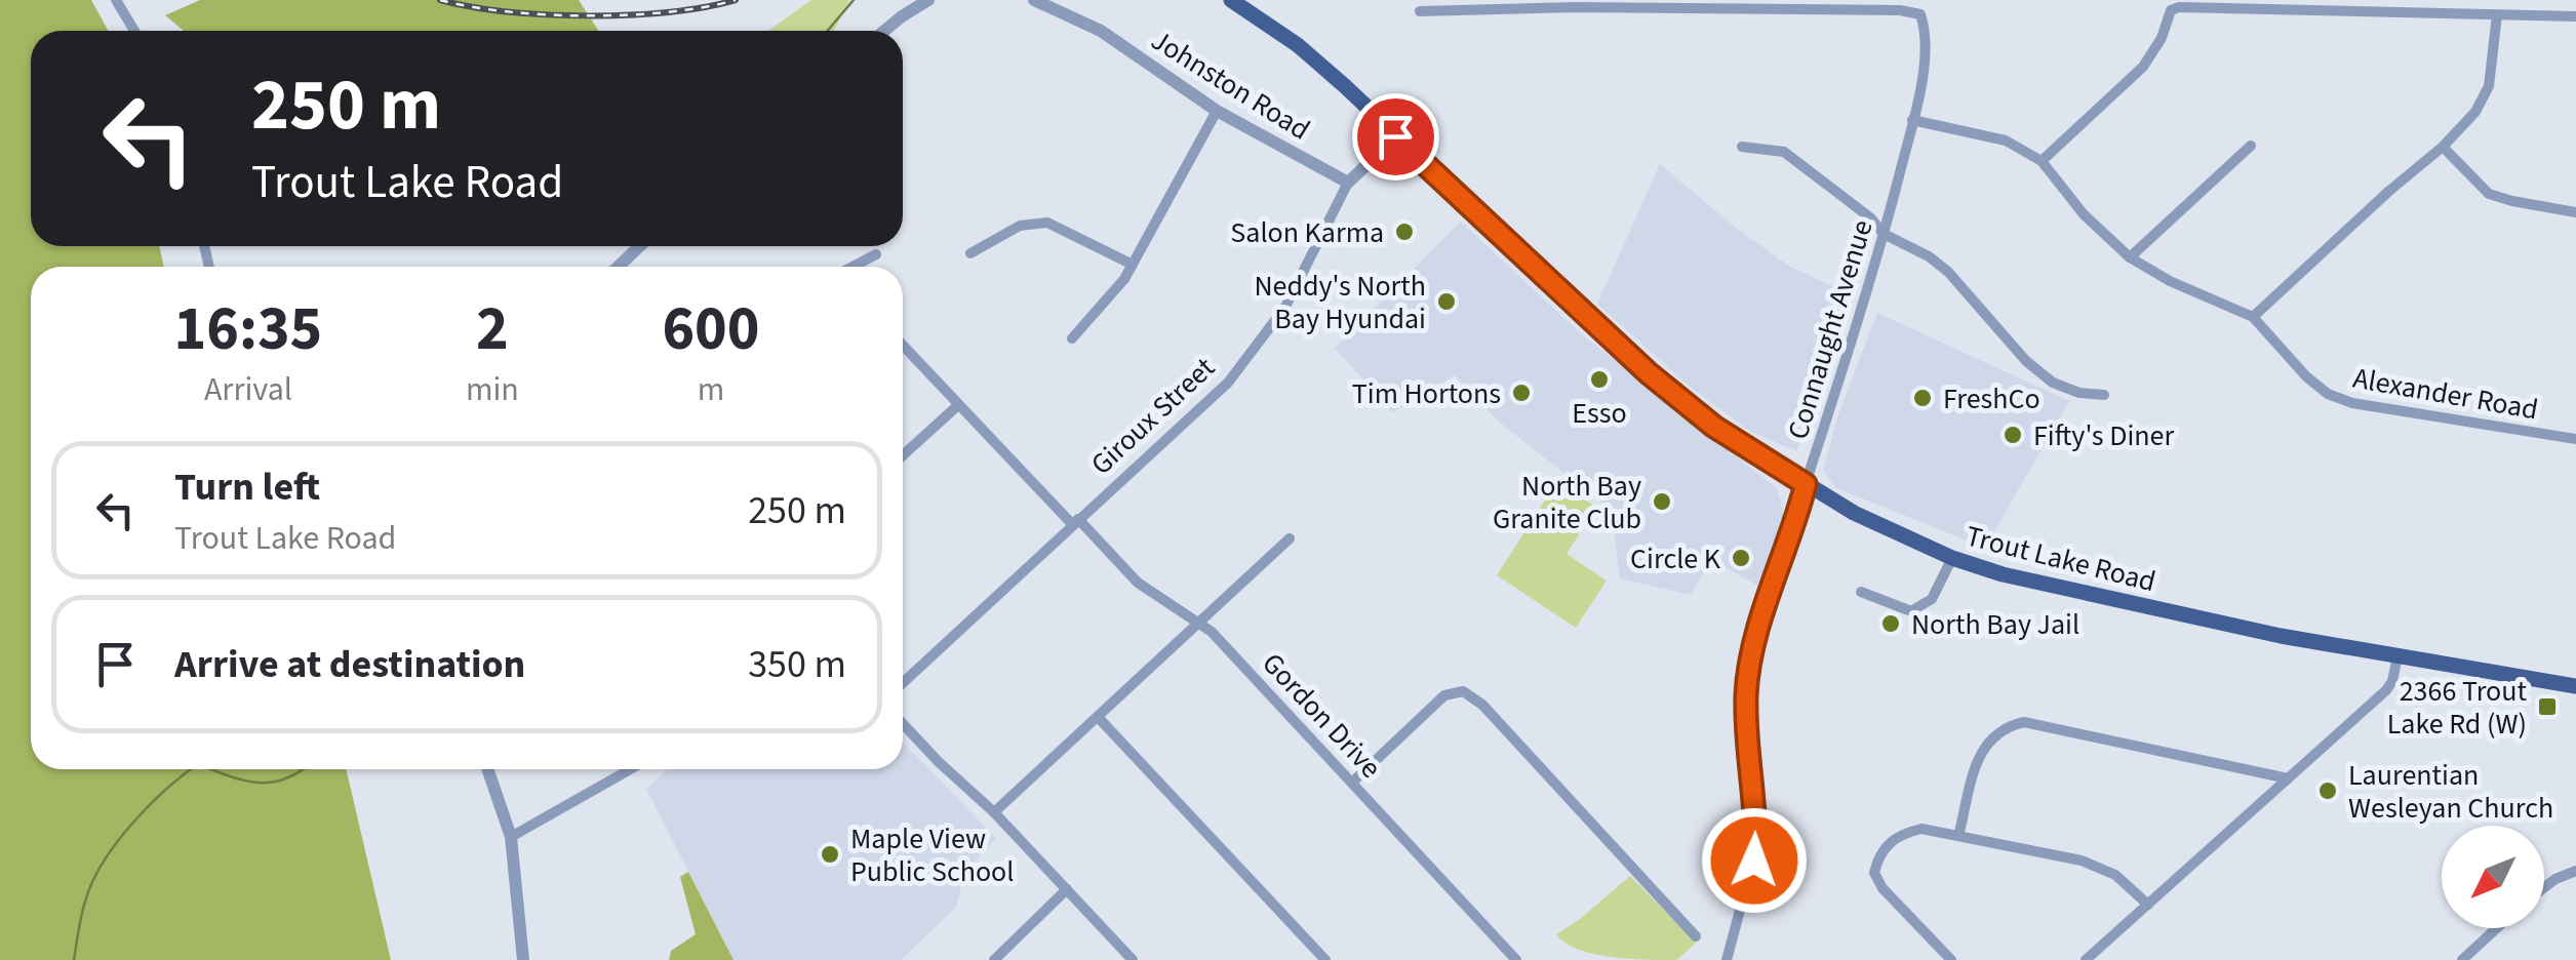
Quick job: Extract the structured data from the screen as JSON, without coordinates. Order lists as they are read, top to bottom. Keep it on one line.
{"streets":{"main road":["Trout Lake Road"],"street":["Johnston Road","Connaught Avenue","Alexander Road","Giroux Street","Gordon Drive"]},"crossings":[["Johnston Road","Giroux Street"],["Connaught Avenue","Alexander Road"],["Connaught Avenue","Trout Lake Road"],["Giroux Street","Trout Lake Road"],["Giroux Street","Gordon Drive"]],"places":{"other":["Salon Karma","Neddy's North Bay Hyundai","Esso","Tim Hortons","FreshCo","Fifty's Diner","North Bay Granite Club","Circle K","North Bay Jail","Laurentian Wesleyan Church","Maple View Public School"],"transit":["2366 Trout Lake Rd (W)"]},"north":"bottom left","page":{"turn":["250 m","Trout Lake Road"],"eta":["16:35","Arrival","2","min","600","m"],"list":[{"name":"Turn left","note":"Trout Lake Road","value":"250 m"},{"name":"Arrive at destination","value":"350 m"}]}}
